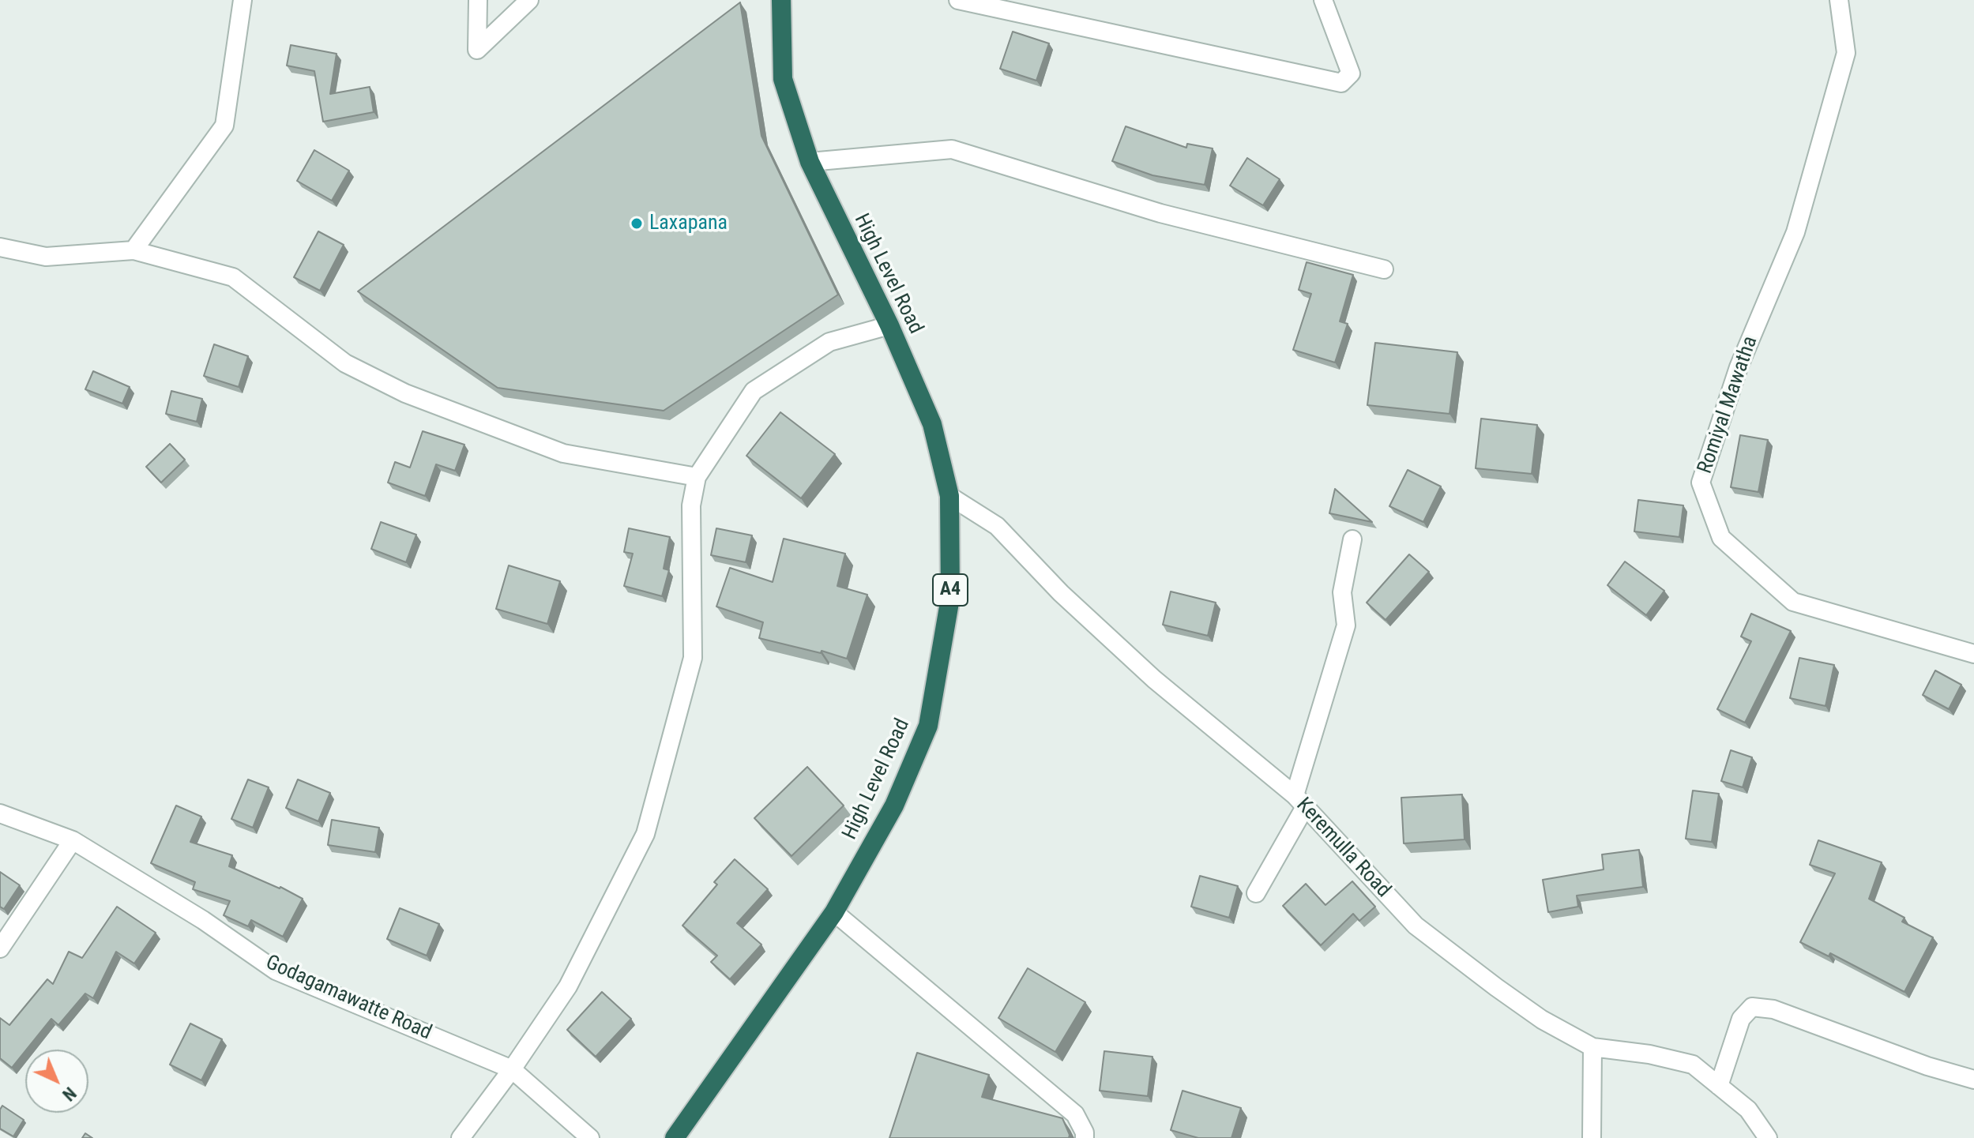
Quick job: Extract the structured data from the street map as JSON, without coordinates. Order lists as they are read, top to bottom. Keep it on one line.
{"streets":{"highway":["High Level Road","A4"],"street":["Romiyal Mawatha","Keremulla Road","Godagamawatte Road"]},"crossings":[["High Level Road","Keremulla Road"]],"places":["Laxapana"],"north":"bottom right"}
